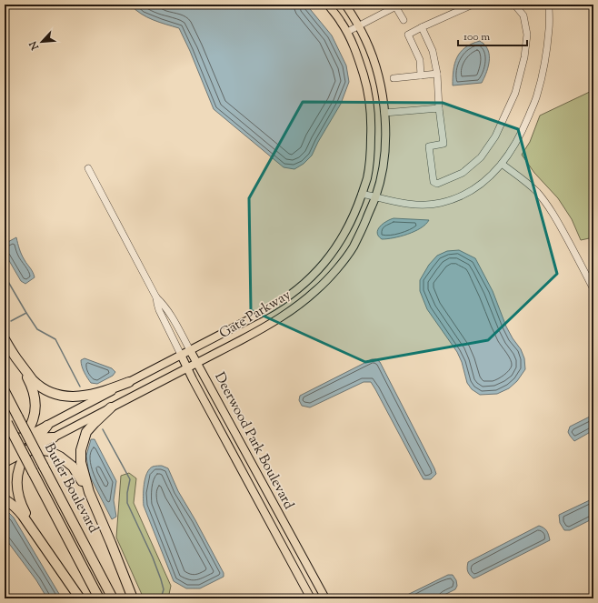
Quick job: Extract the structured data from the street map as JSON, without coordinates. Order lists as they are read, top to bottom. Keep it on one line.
{"streets":{"highway":["Butler Boulevard"],"main road":["Gate Parkway","Deerwood Park Boulevard"]},"crossings":[["Gate Parkway","Deerwood Park Boulevard"]],"scale_bar":"100 m","north":"bottom left"}
